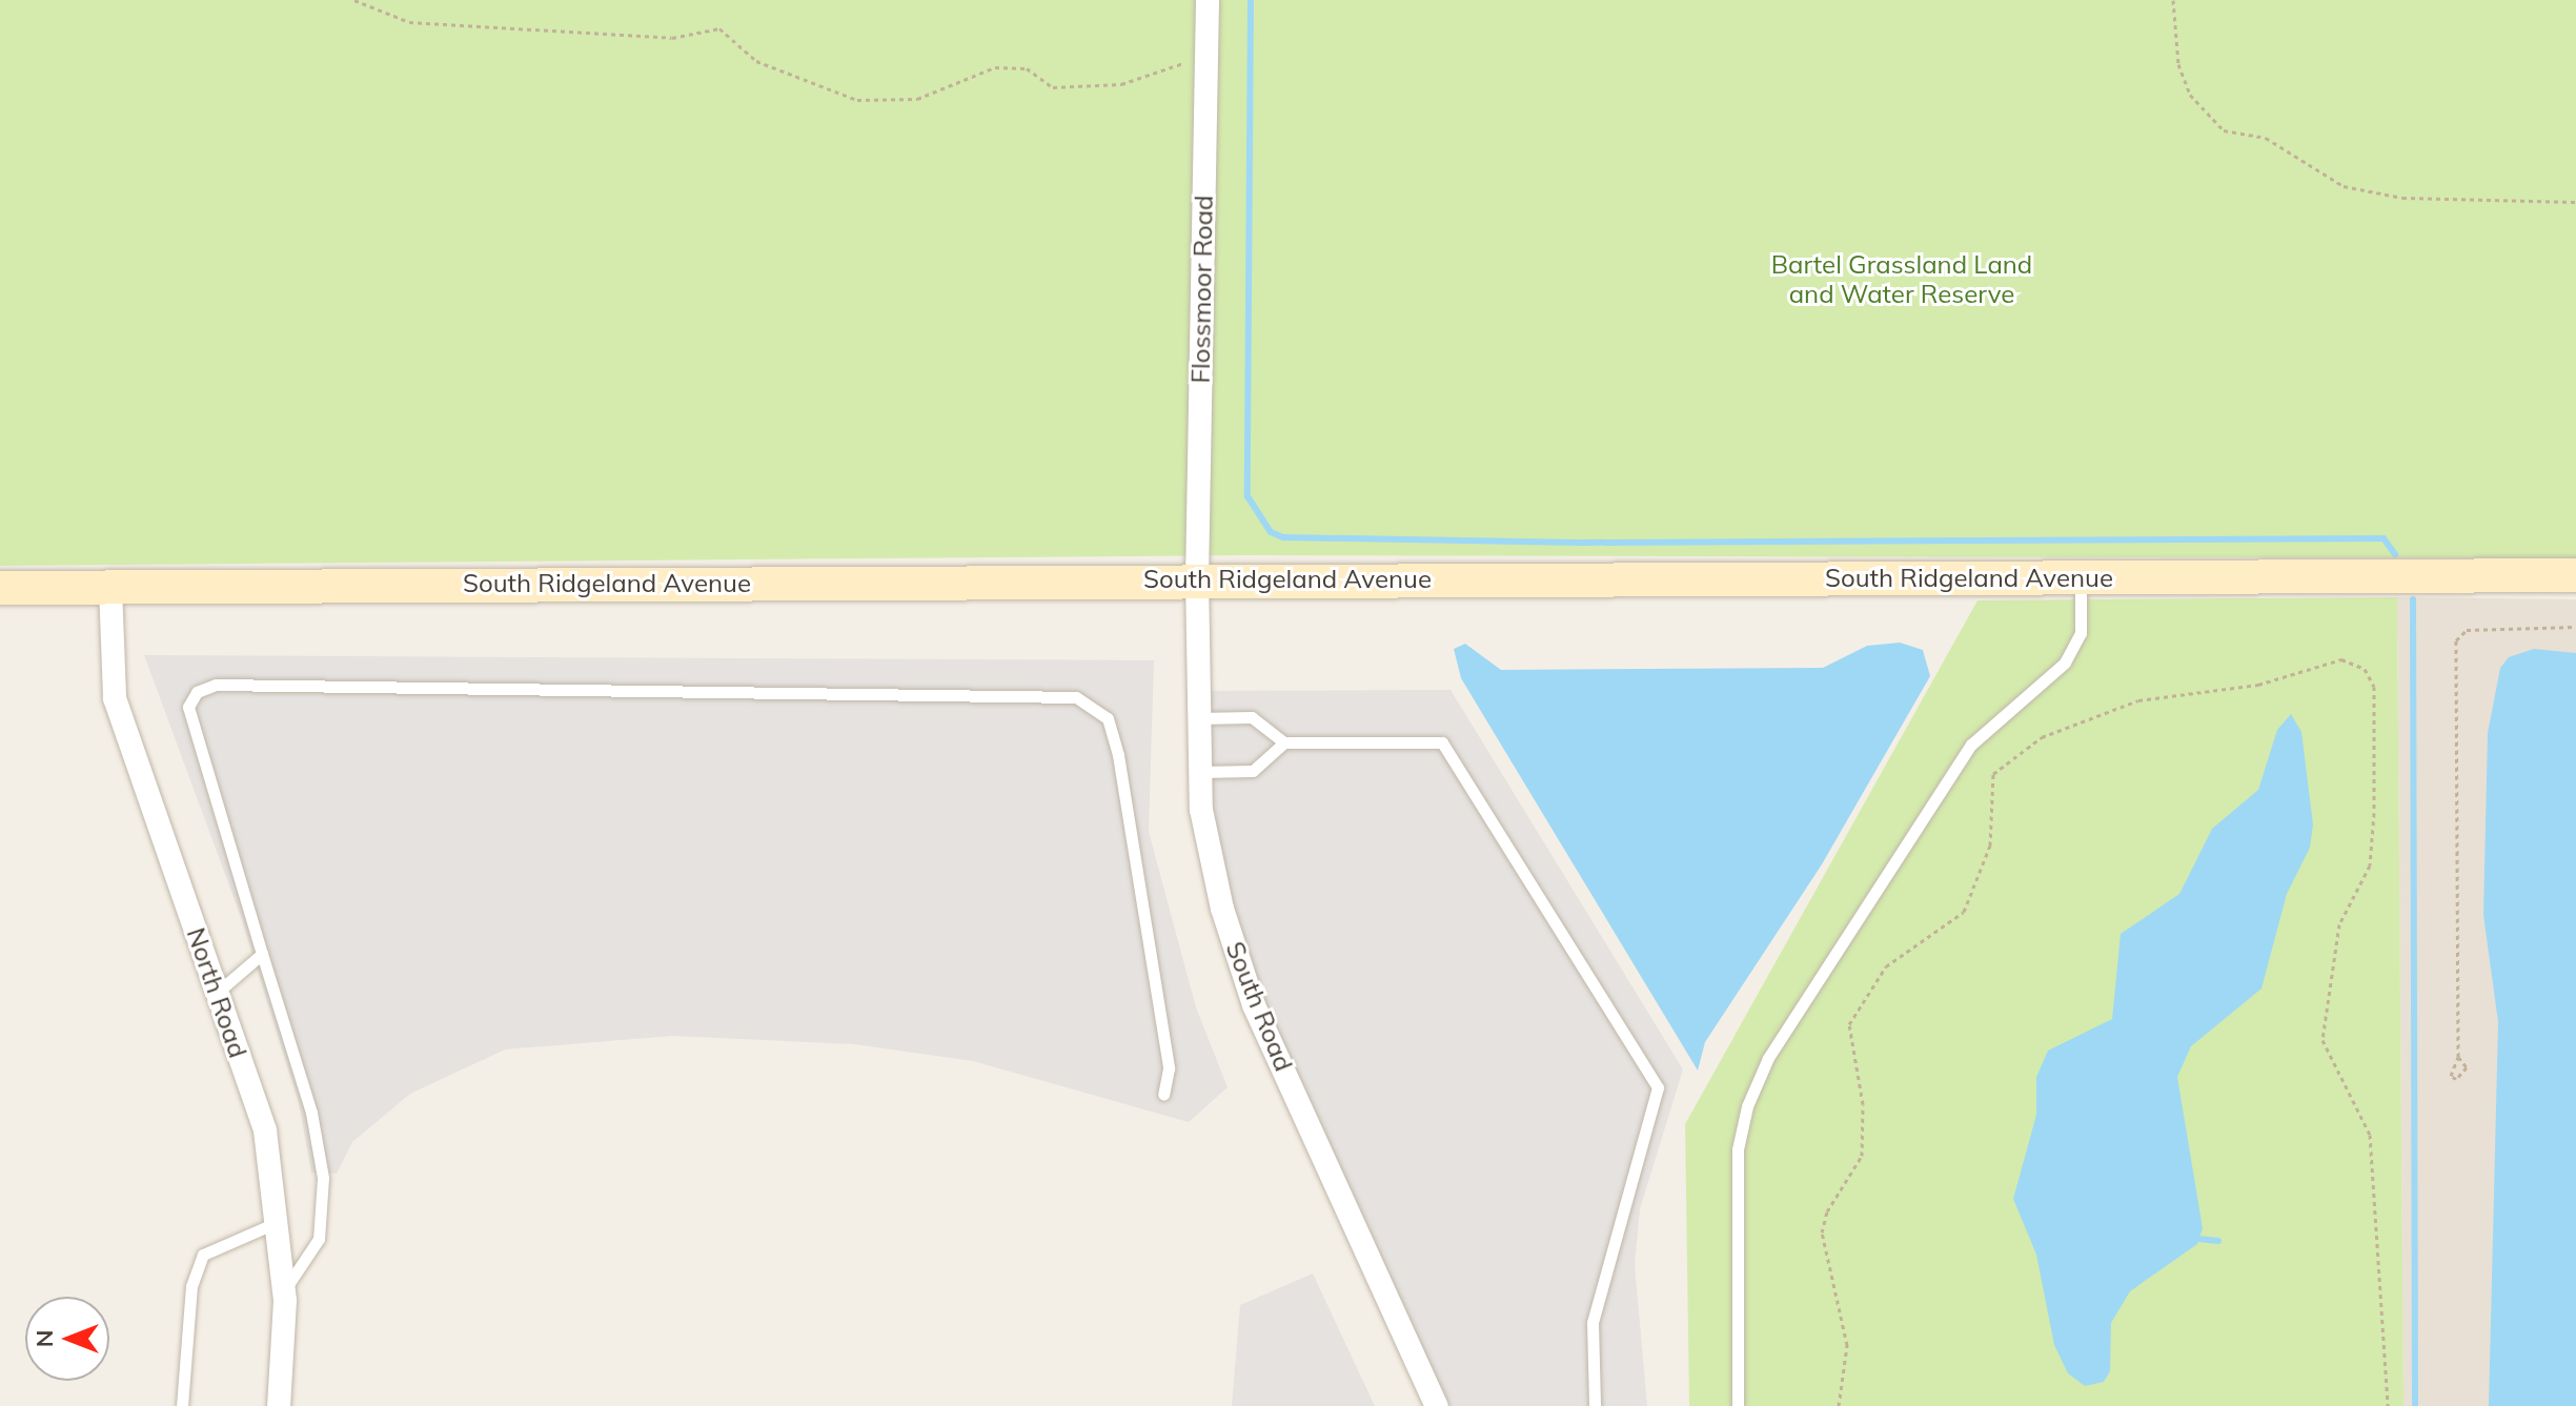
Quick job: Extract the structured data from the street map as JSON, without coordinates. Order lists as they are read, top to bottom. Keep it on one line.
{"streets":{"street":["Flossmoor Road","South Ridgeland Avenue","North Road","South Road"]},"crossings":[["Flossmoor Road","South Ridgeland Avenue"],["Flossmoor Road","South Road"],["South Ridgeland Avenue","North Road"],["South Ridgeland Avenue","South Road"]],"parks":["Bartel Grassland Land and Water Reserve"],"north":"left"}
